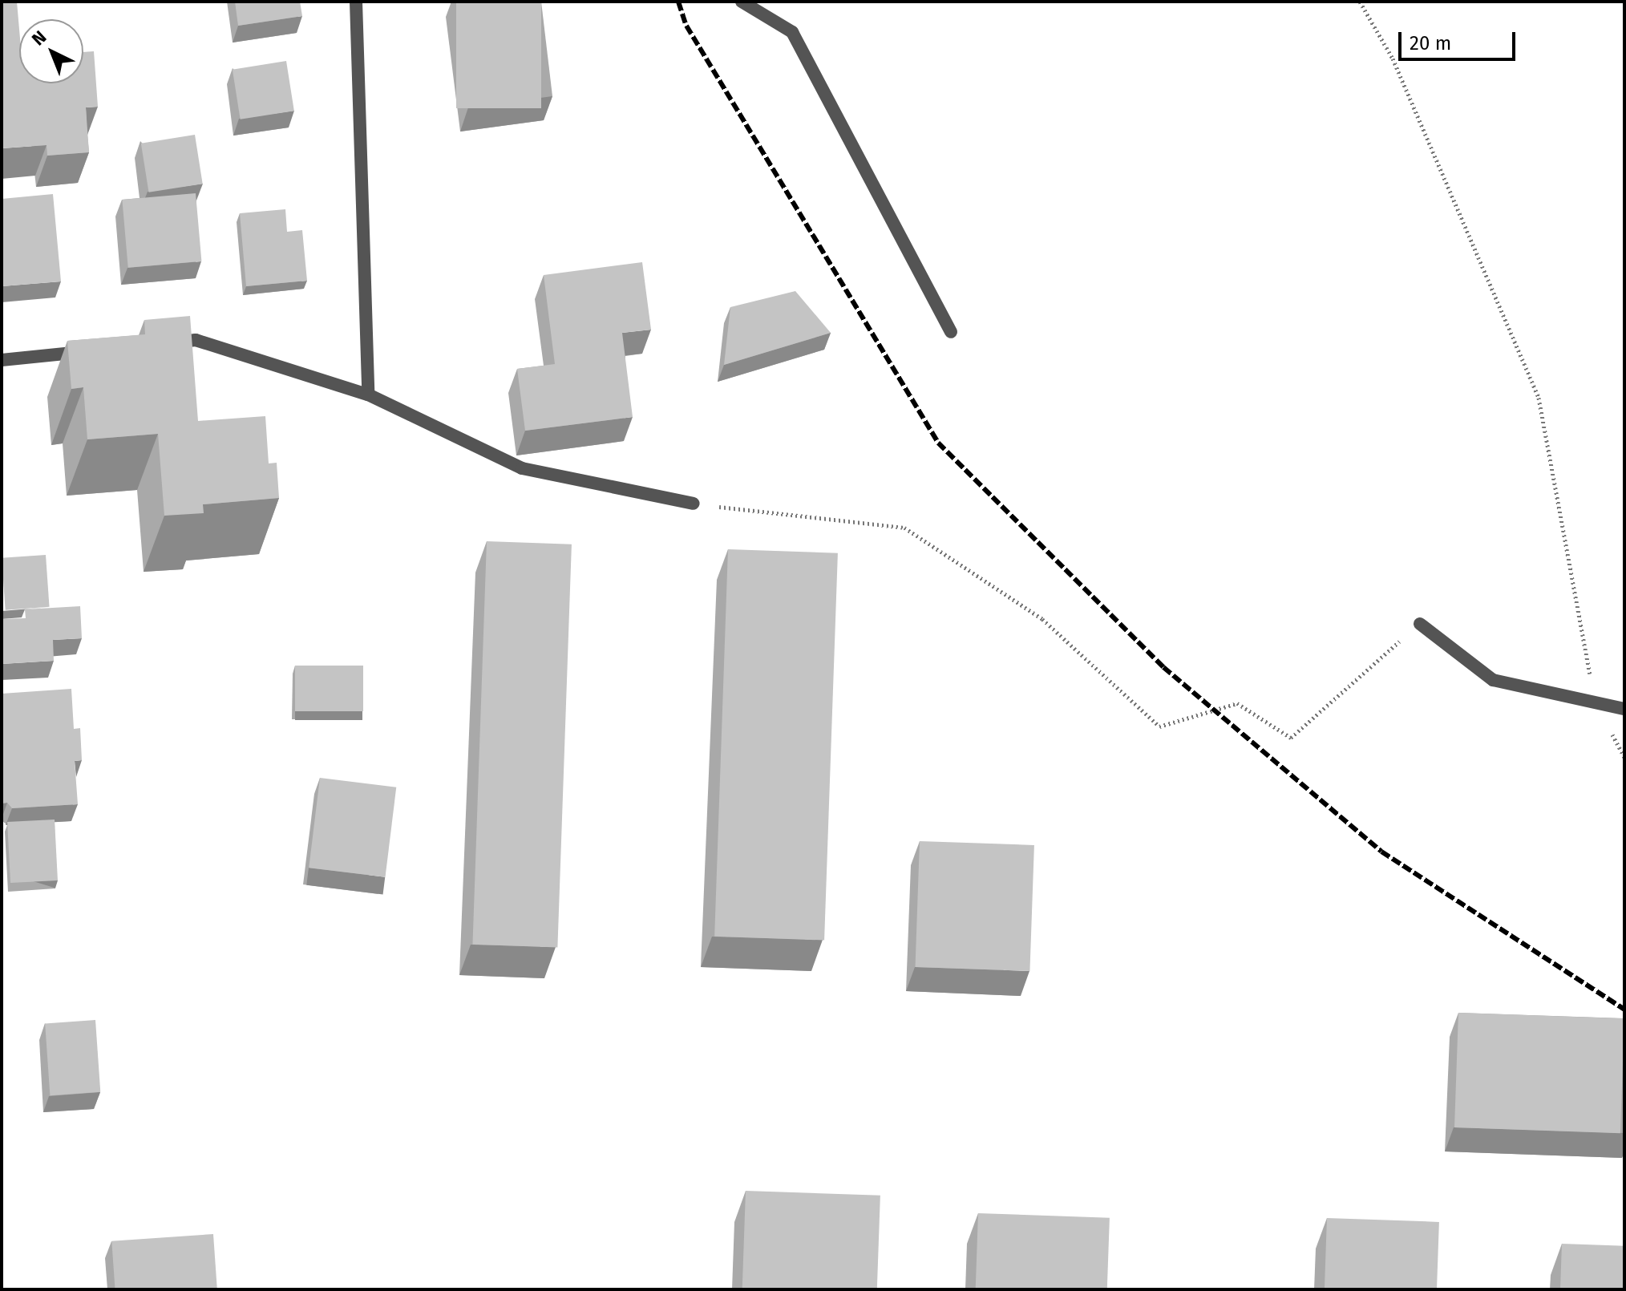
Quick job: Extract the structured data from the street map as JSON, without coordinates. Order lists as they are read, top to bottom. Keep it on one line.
{"scale_bar":"20 m","north":"top left"}
